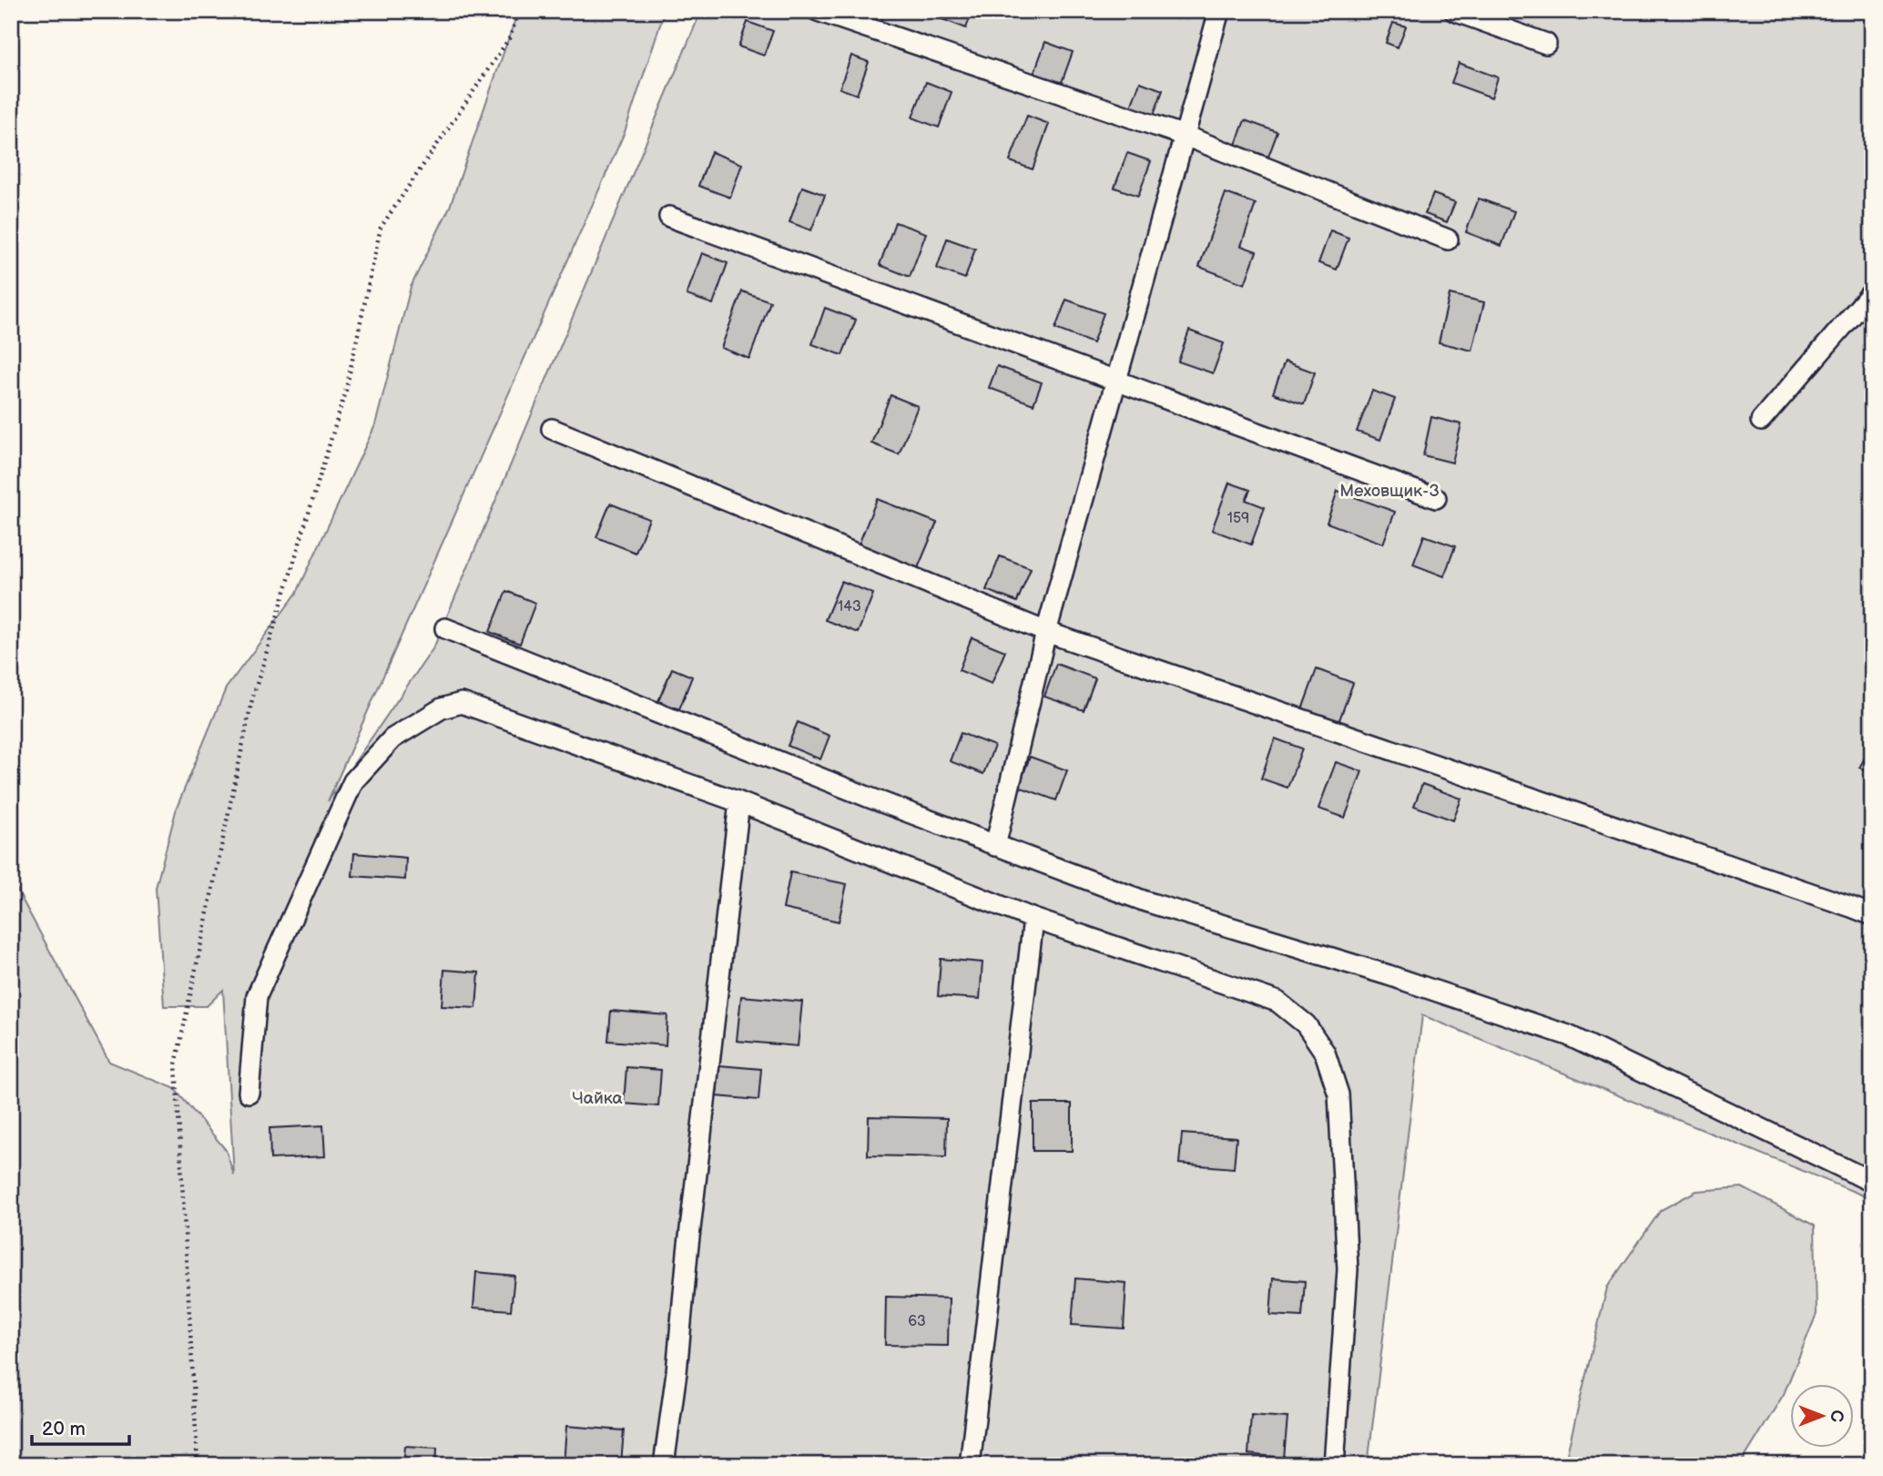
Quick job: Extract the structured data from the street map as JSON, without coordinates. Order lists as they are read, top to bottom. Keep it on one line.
{"parks":["Меховщик-3","Чайка"],"house_numbers":["159","143","63"],"scale_bar":"20 m","north":"right"}
